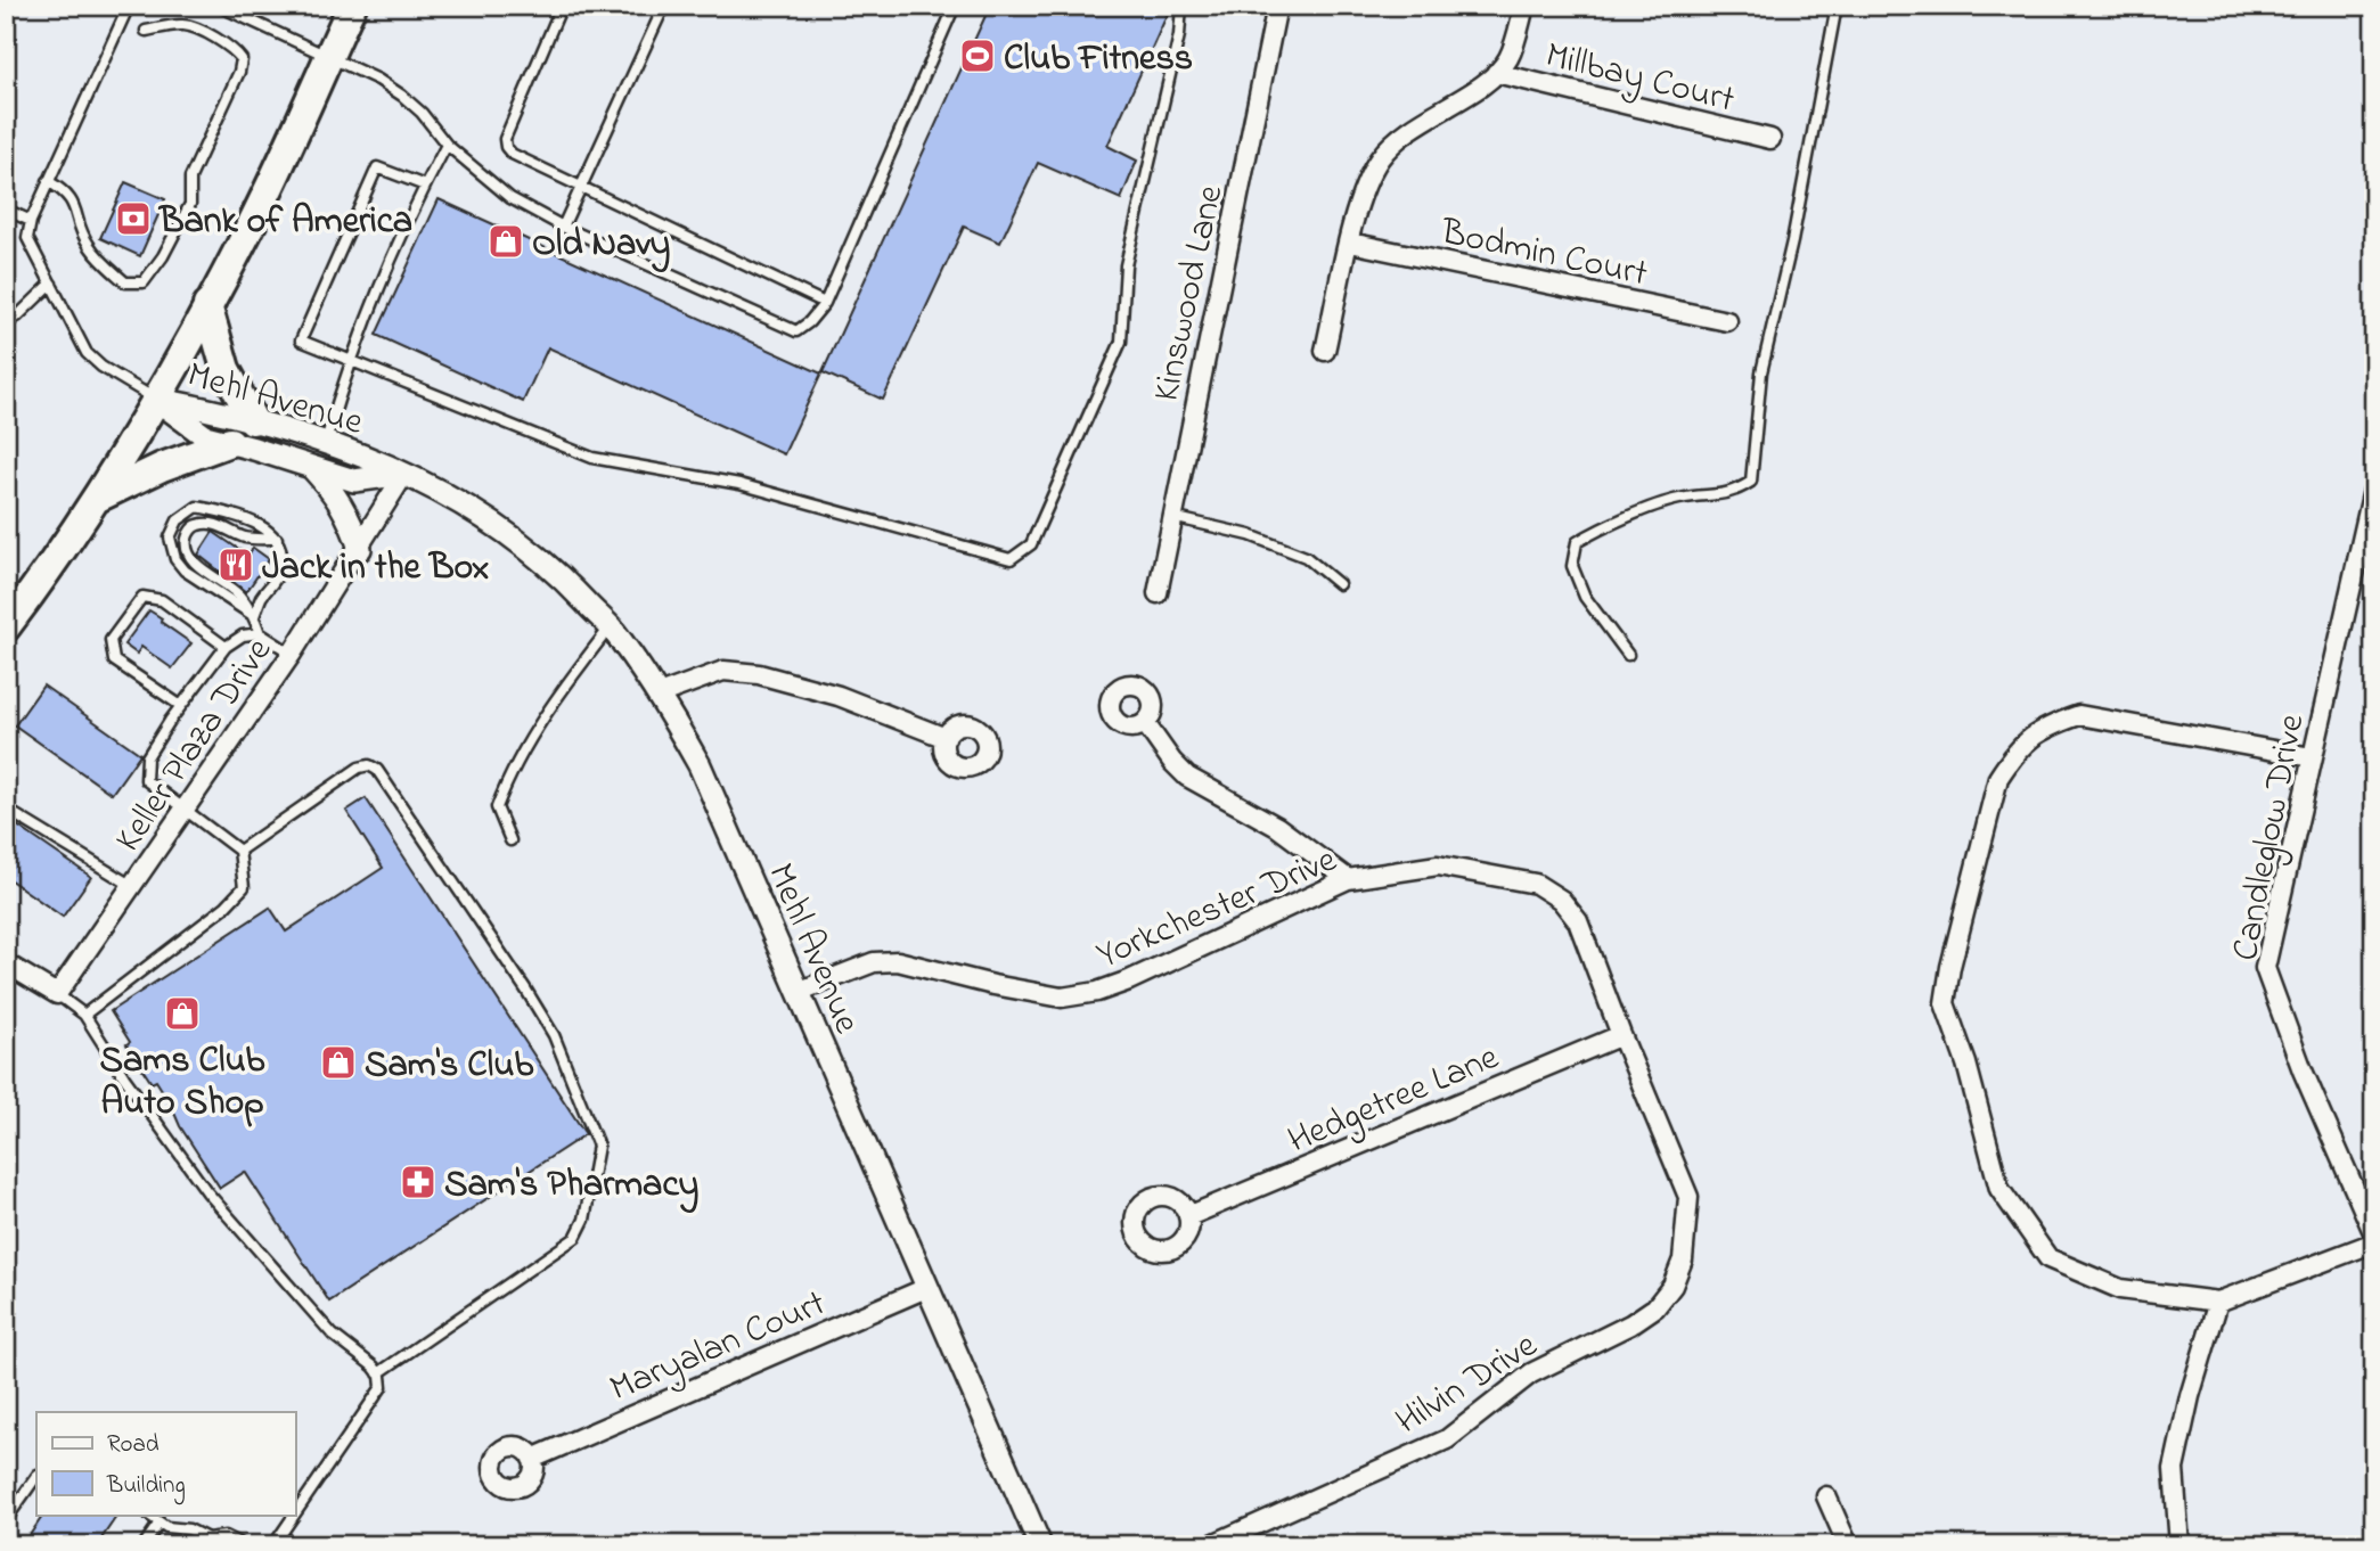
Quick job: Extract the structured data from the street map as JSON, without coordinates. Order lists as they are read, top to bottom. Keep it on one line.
{"streets":{"street":["Millbay Court","Bodmin Court","Kinswood Lane","Mehl Avenue","Keller Plaza Drive","Candleglow Drive","Yorkchester Drive","Hedgetree Lane","Maryalan Court","Hilvin Drive"]},"crossings":[["Mehl Avenue","Keller Plaza Drive"],["Mehl Avenue","Yorkchester Drive"],["Mehl Avenue","Maryalan Court"],["Yorkchester Drive","Hedgetree Lane"],["Yorkchester Drive","Hilvin Drive"]],"places":{"sports":["Club Fitness"],"bank":["Bank of America"],"shop":["Old Navy","Sams Club Auto Shop","Sam's Club"],"restaurant":["Jack in the Box"],"pharmacy":["Sam's Pharmacy"]},"legend":["Road","Building"]}
